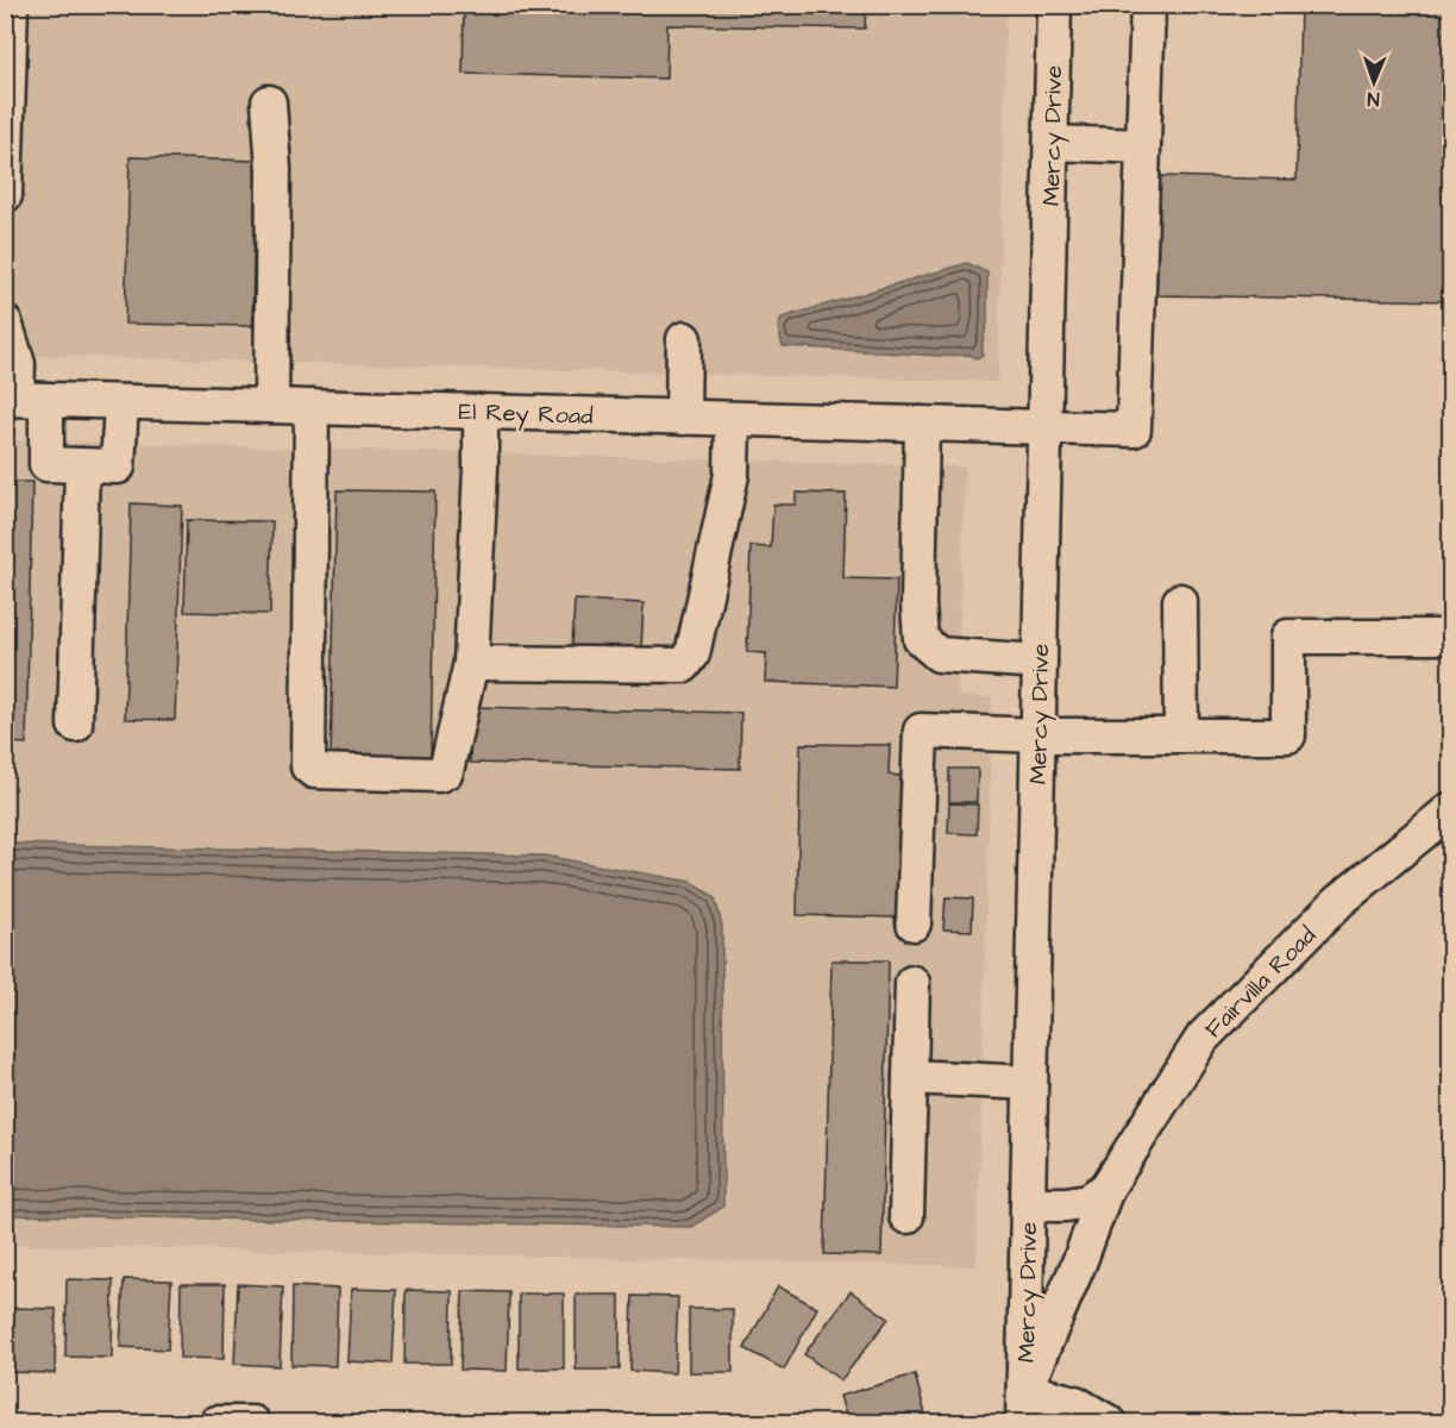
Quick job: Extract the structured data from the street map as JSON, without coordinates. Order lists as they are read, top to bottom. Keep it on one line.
{"streets":{"street":["Mercy Drive","El Rey Road","Fairvilla Road"]},"crossings":[["Mercy Drive","El Rey Road"],["Mercy Drive","Fairvilla Road"]],"north":"bottom"}
